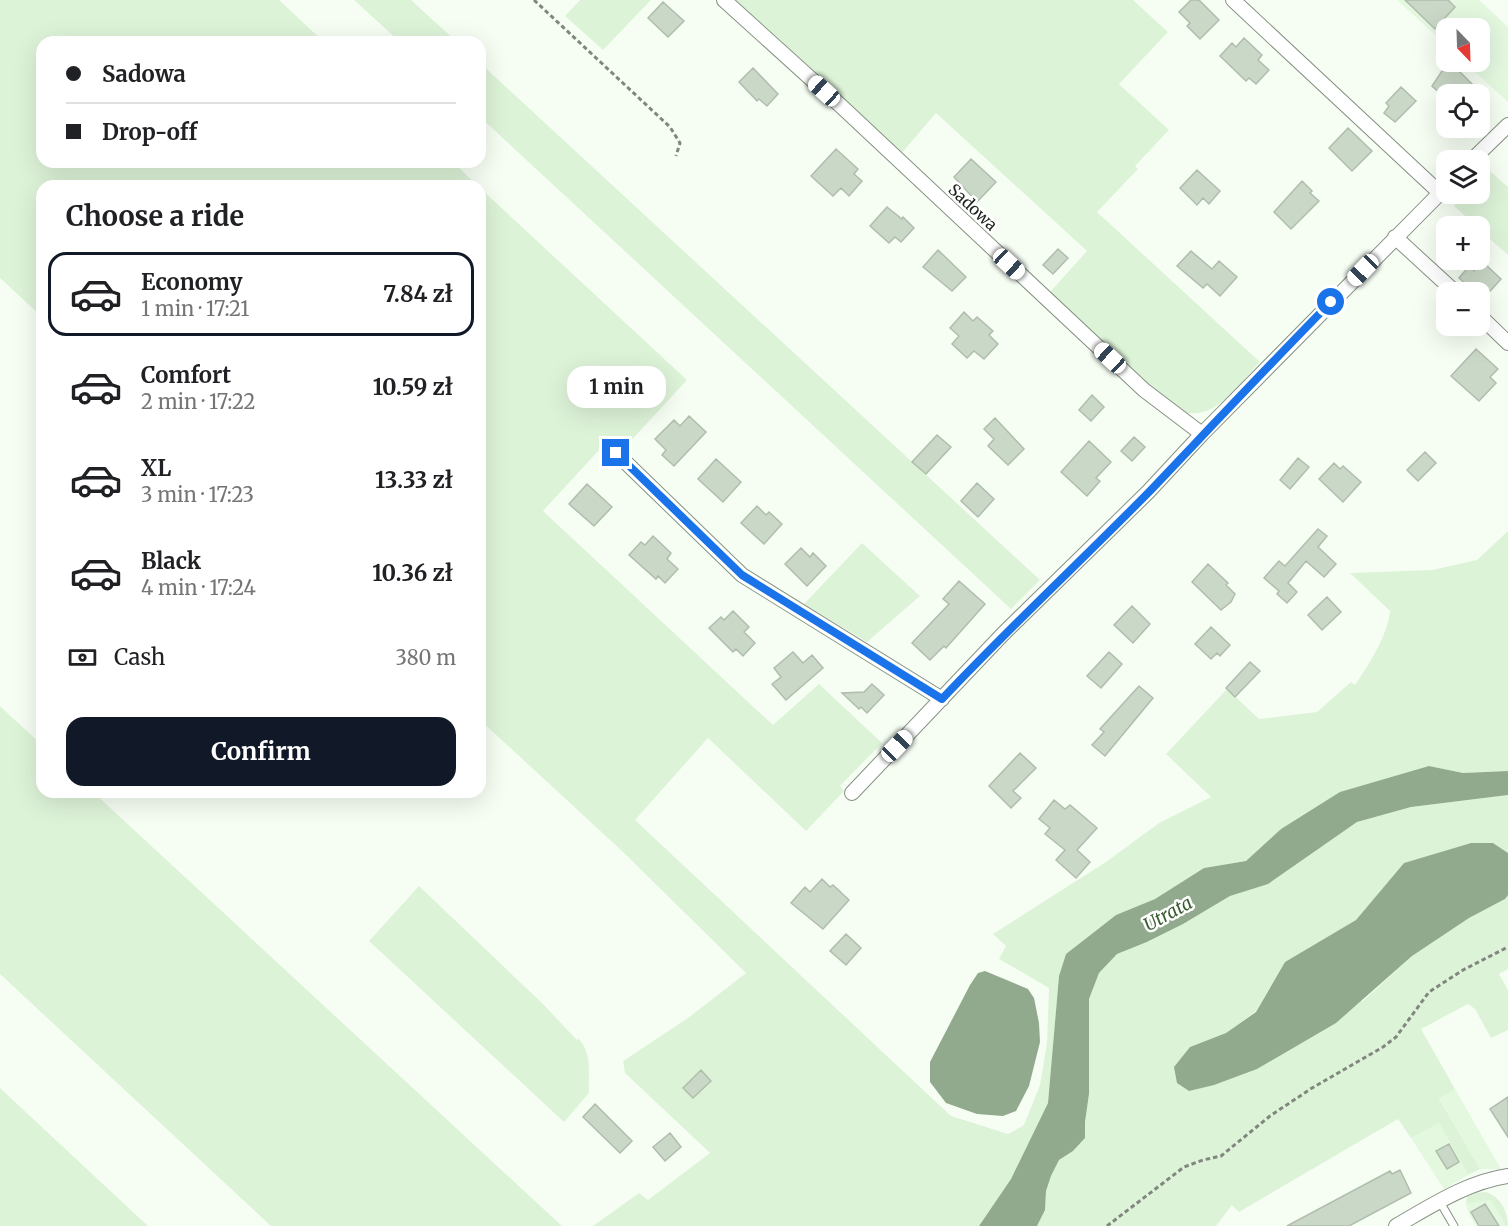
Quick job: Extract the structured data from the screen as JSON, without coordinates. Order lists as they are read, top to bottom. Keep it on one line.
{"streets":{"street":["Sadowa"]},"water":["Utrata"],"north":"bottom right","page":{"map_buttons":["+","−"],"banner":["Sadowa","Drop-off"],"heading":"Choose a ride","list":[{"name":"Economy","note":"1 min · 17:21","value":"7.84 zł"},{"name":"Comfort","note":"2 min · 17:22","value":"10.59 zł"},{"name":"XL","note":"3 min · 17:23","value":"13.33 zł"},{"name":"Black","note":"4 min · 17:24","value":"10.36 zł"}],"bubble":"1 min","pay":["Cash","380 m"],"buttons":"Confirm"}}
